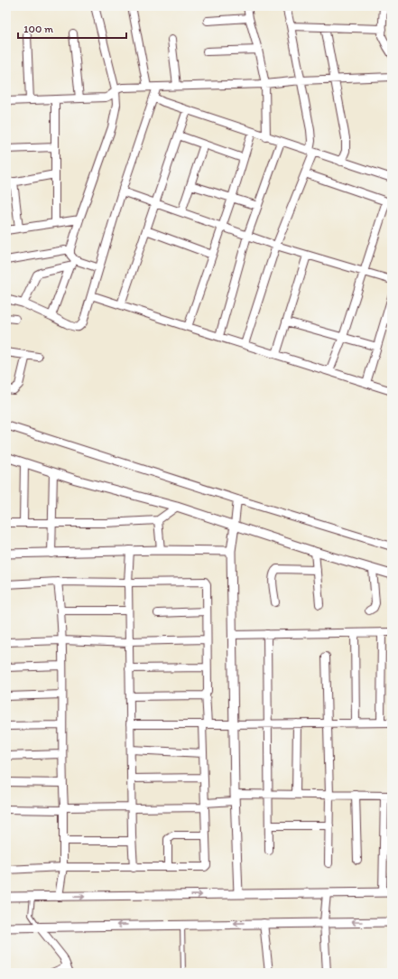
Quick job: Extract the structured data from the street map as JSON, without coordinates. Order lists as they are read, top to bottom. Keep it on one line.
{"scale_bar":"100 m"}
